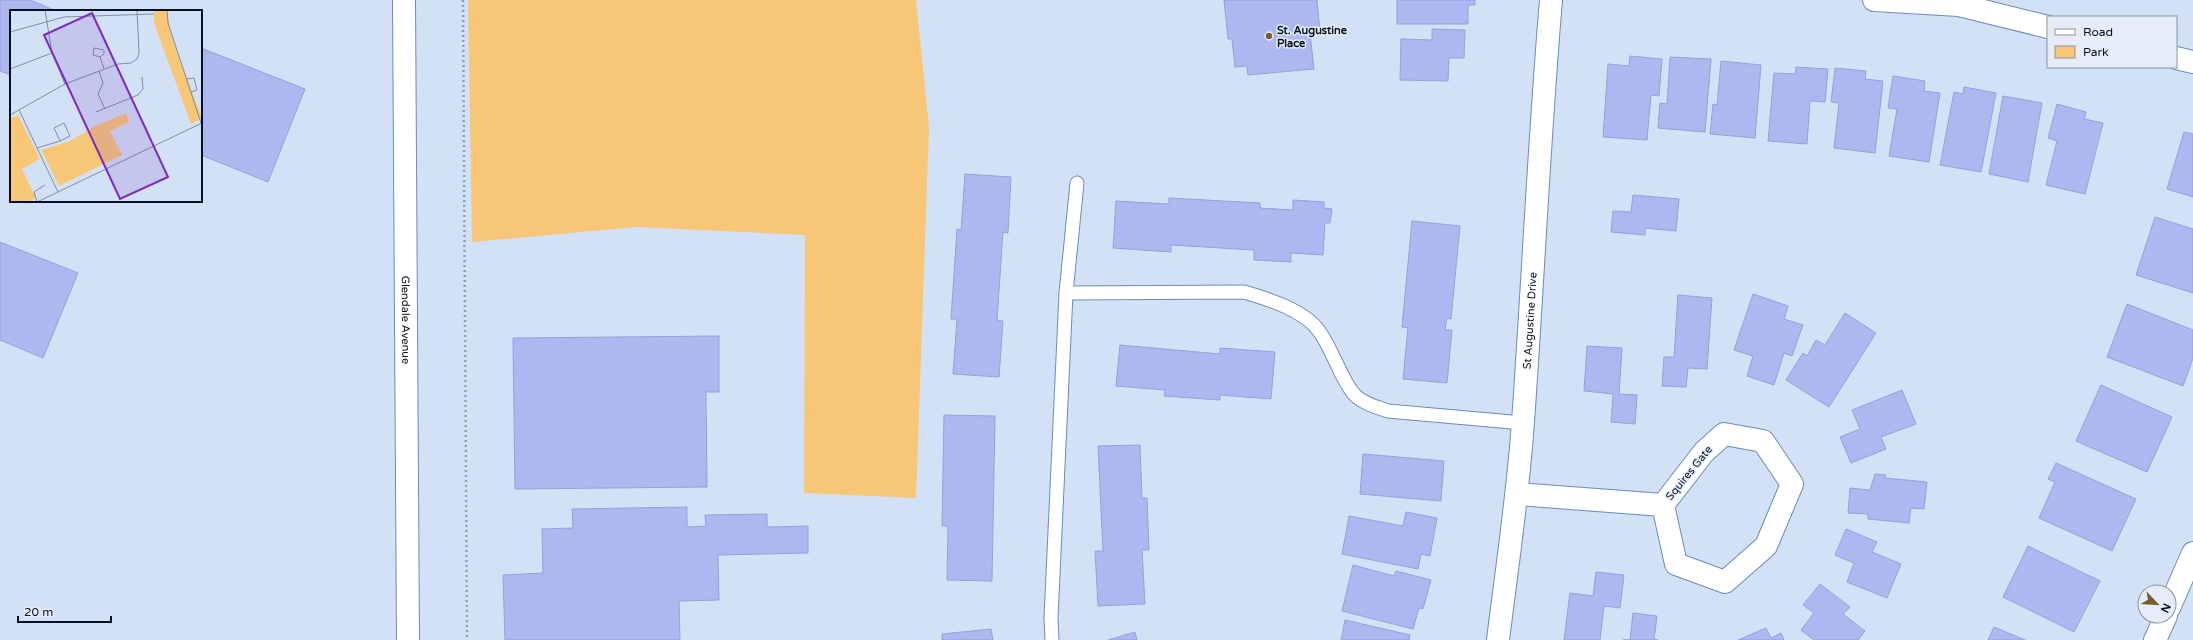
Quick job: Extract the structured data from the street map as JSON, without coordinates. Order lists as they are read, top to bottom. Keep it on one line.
{"streets":{"street":["Glendale Avenue","St Augustine Drive","Squires Gate"]},"crossings":[["St Augustine Drive","Squires Gate"]],"places":["St. Augustine Place"],"legend":["Road","Park"],"scale_bar":"20 m","north":"bottom right"}
